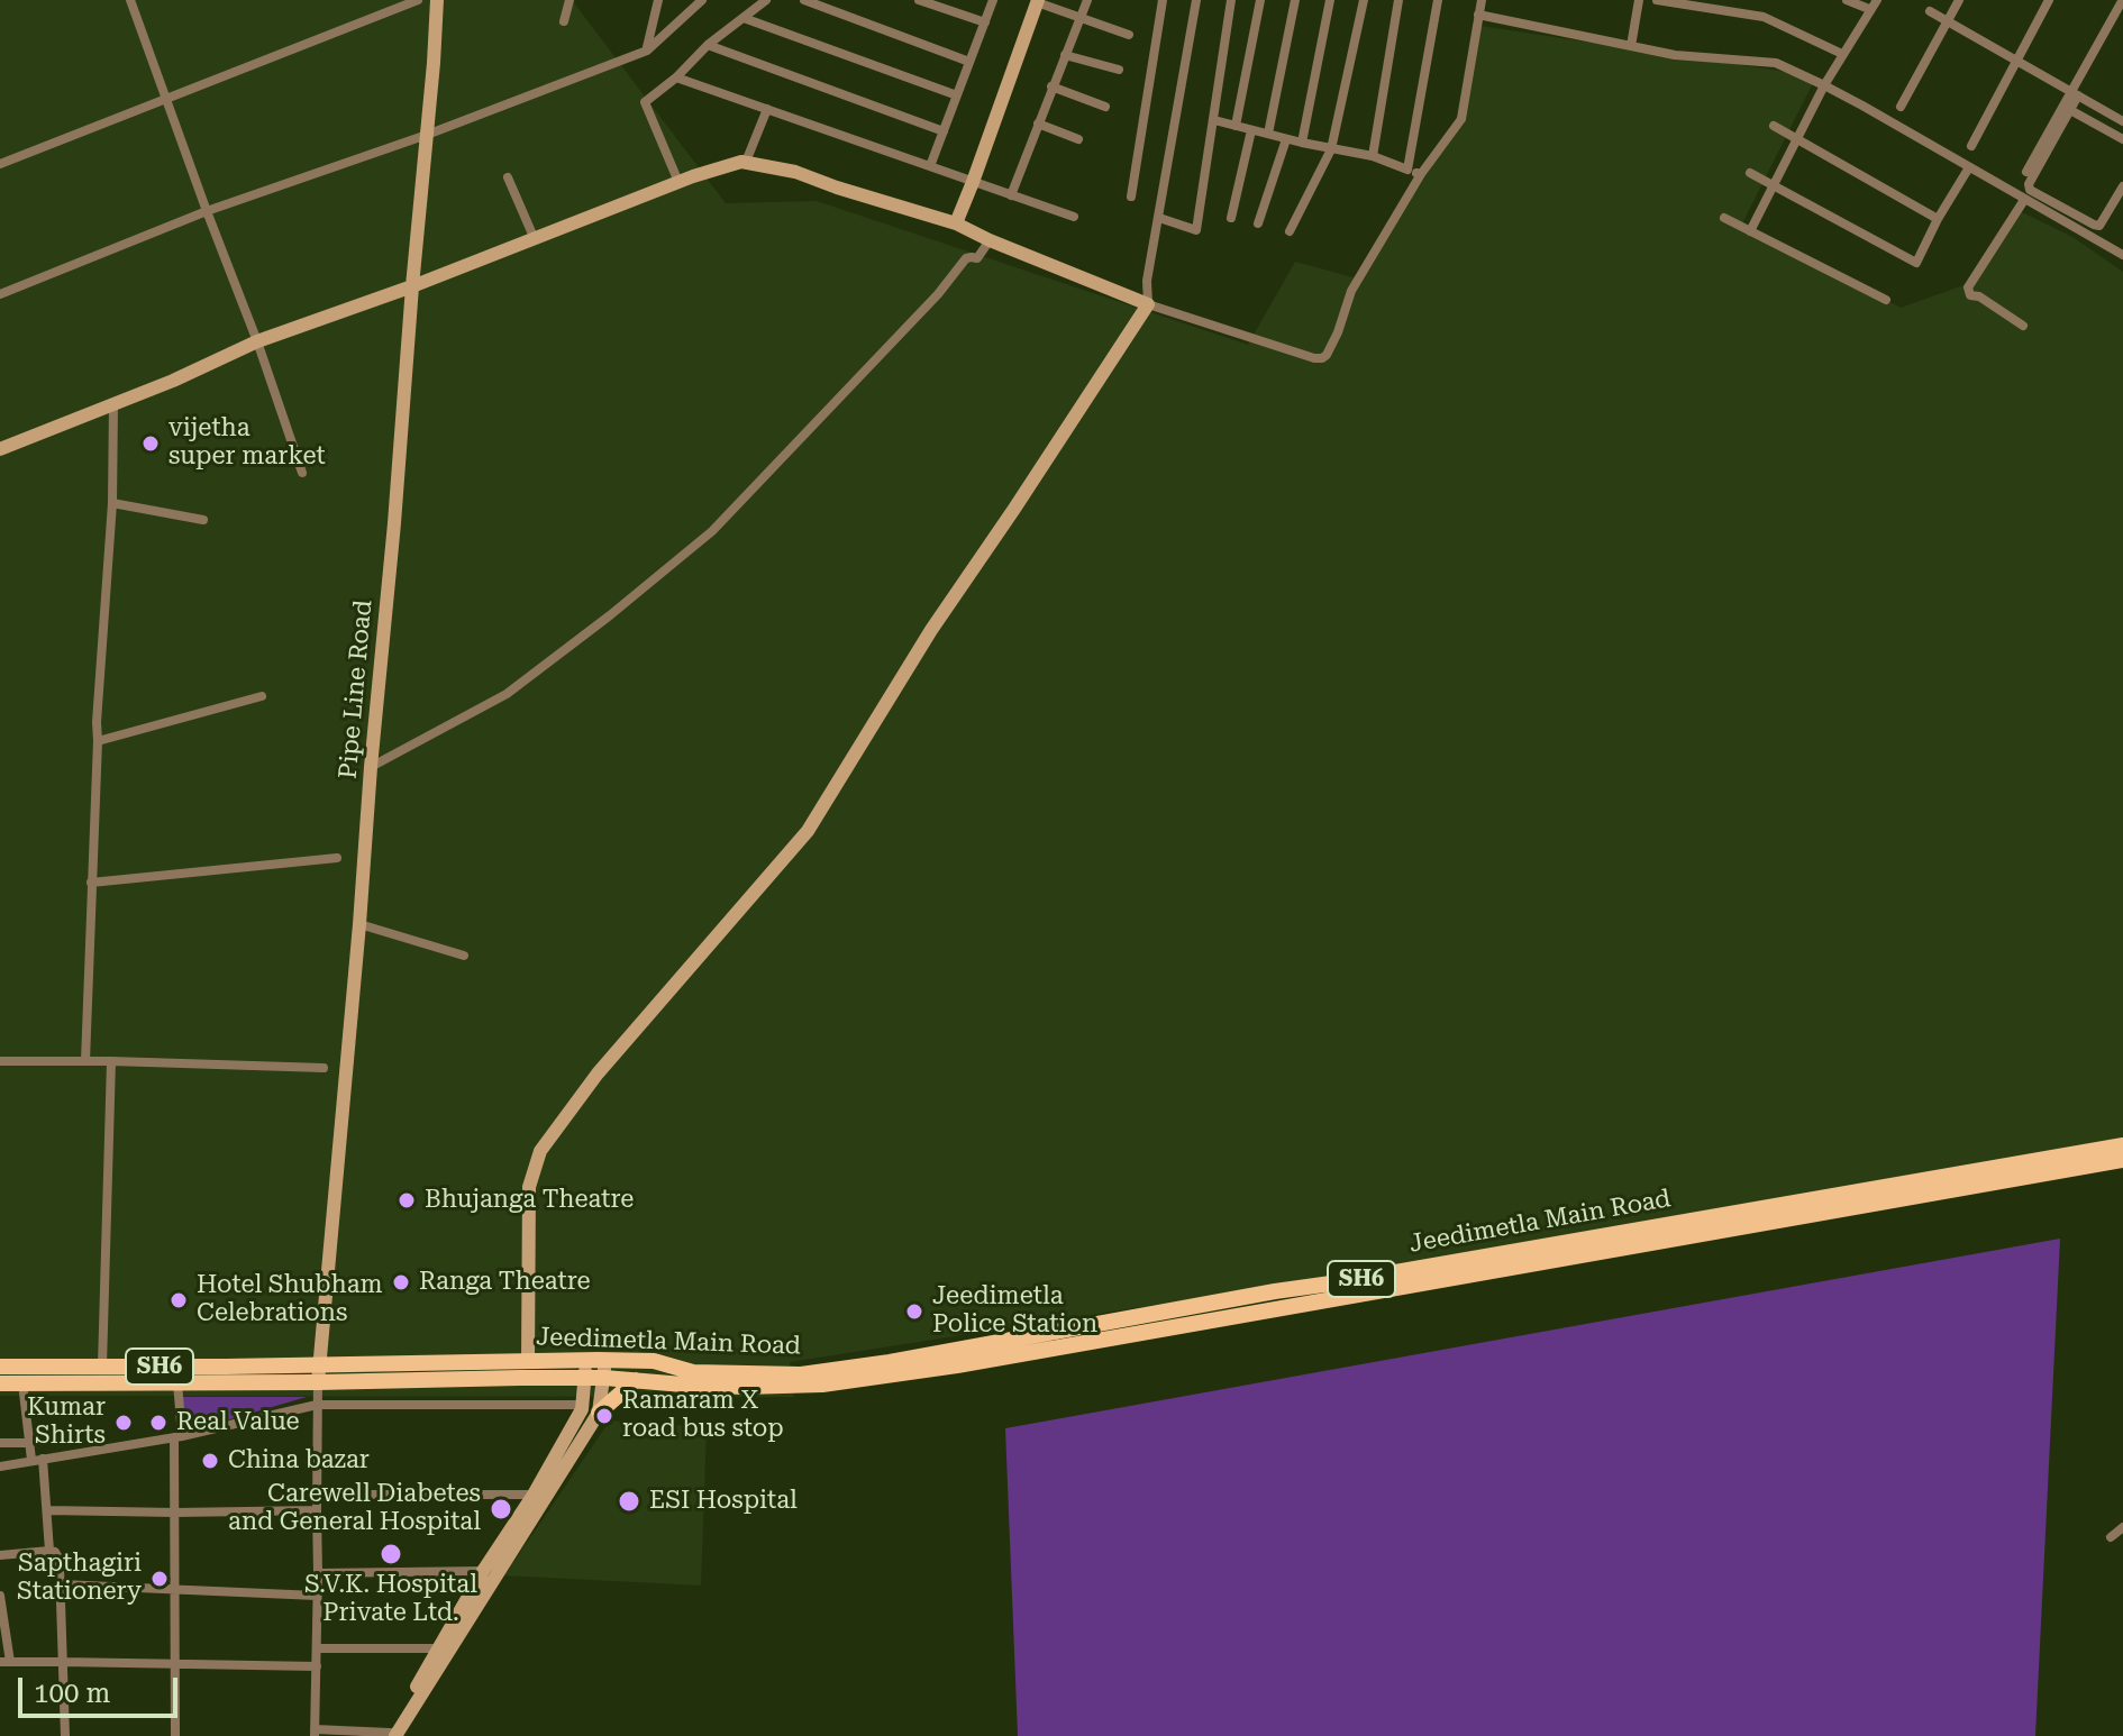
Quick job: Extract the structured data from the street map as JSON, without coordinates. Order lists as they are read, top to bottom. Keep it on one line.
{"streets":{"main road":["Jeedimetla Main Road","SH6"],"street":["Pipe Line Road"]},"crossings":[["Pipe Line Road","Jeedimetla Main Road"]],"places":["vijetha super market","Bhujanga Theatre","Ranga Theatre","Hotel Shubham Celebrations","Jeedimetla Police Station","Ramaram X road bus stop","Kumar Shirts","Real Value","China bazar","ESI Hospital","Carewell Diabetes and General Hospital","S.V.K. Hospital Private Ltd.","Sapthagiri Stationery"],"scale_bar":"100 m"}
